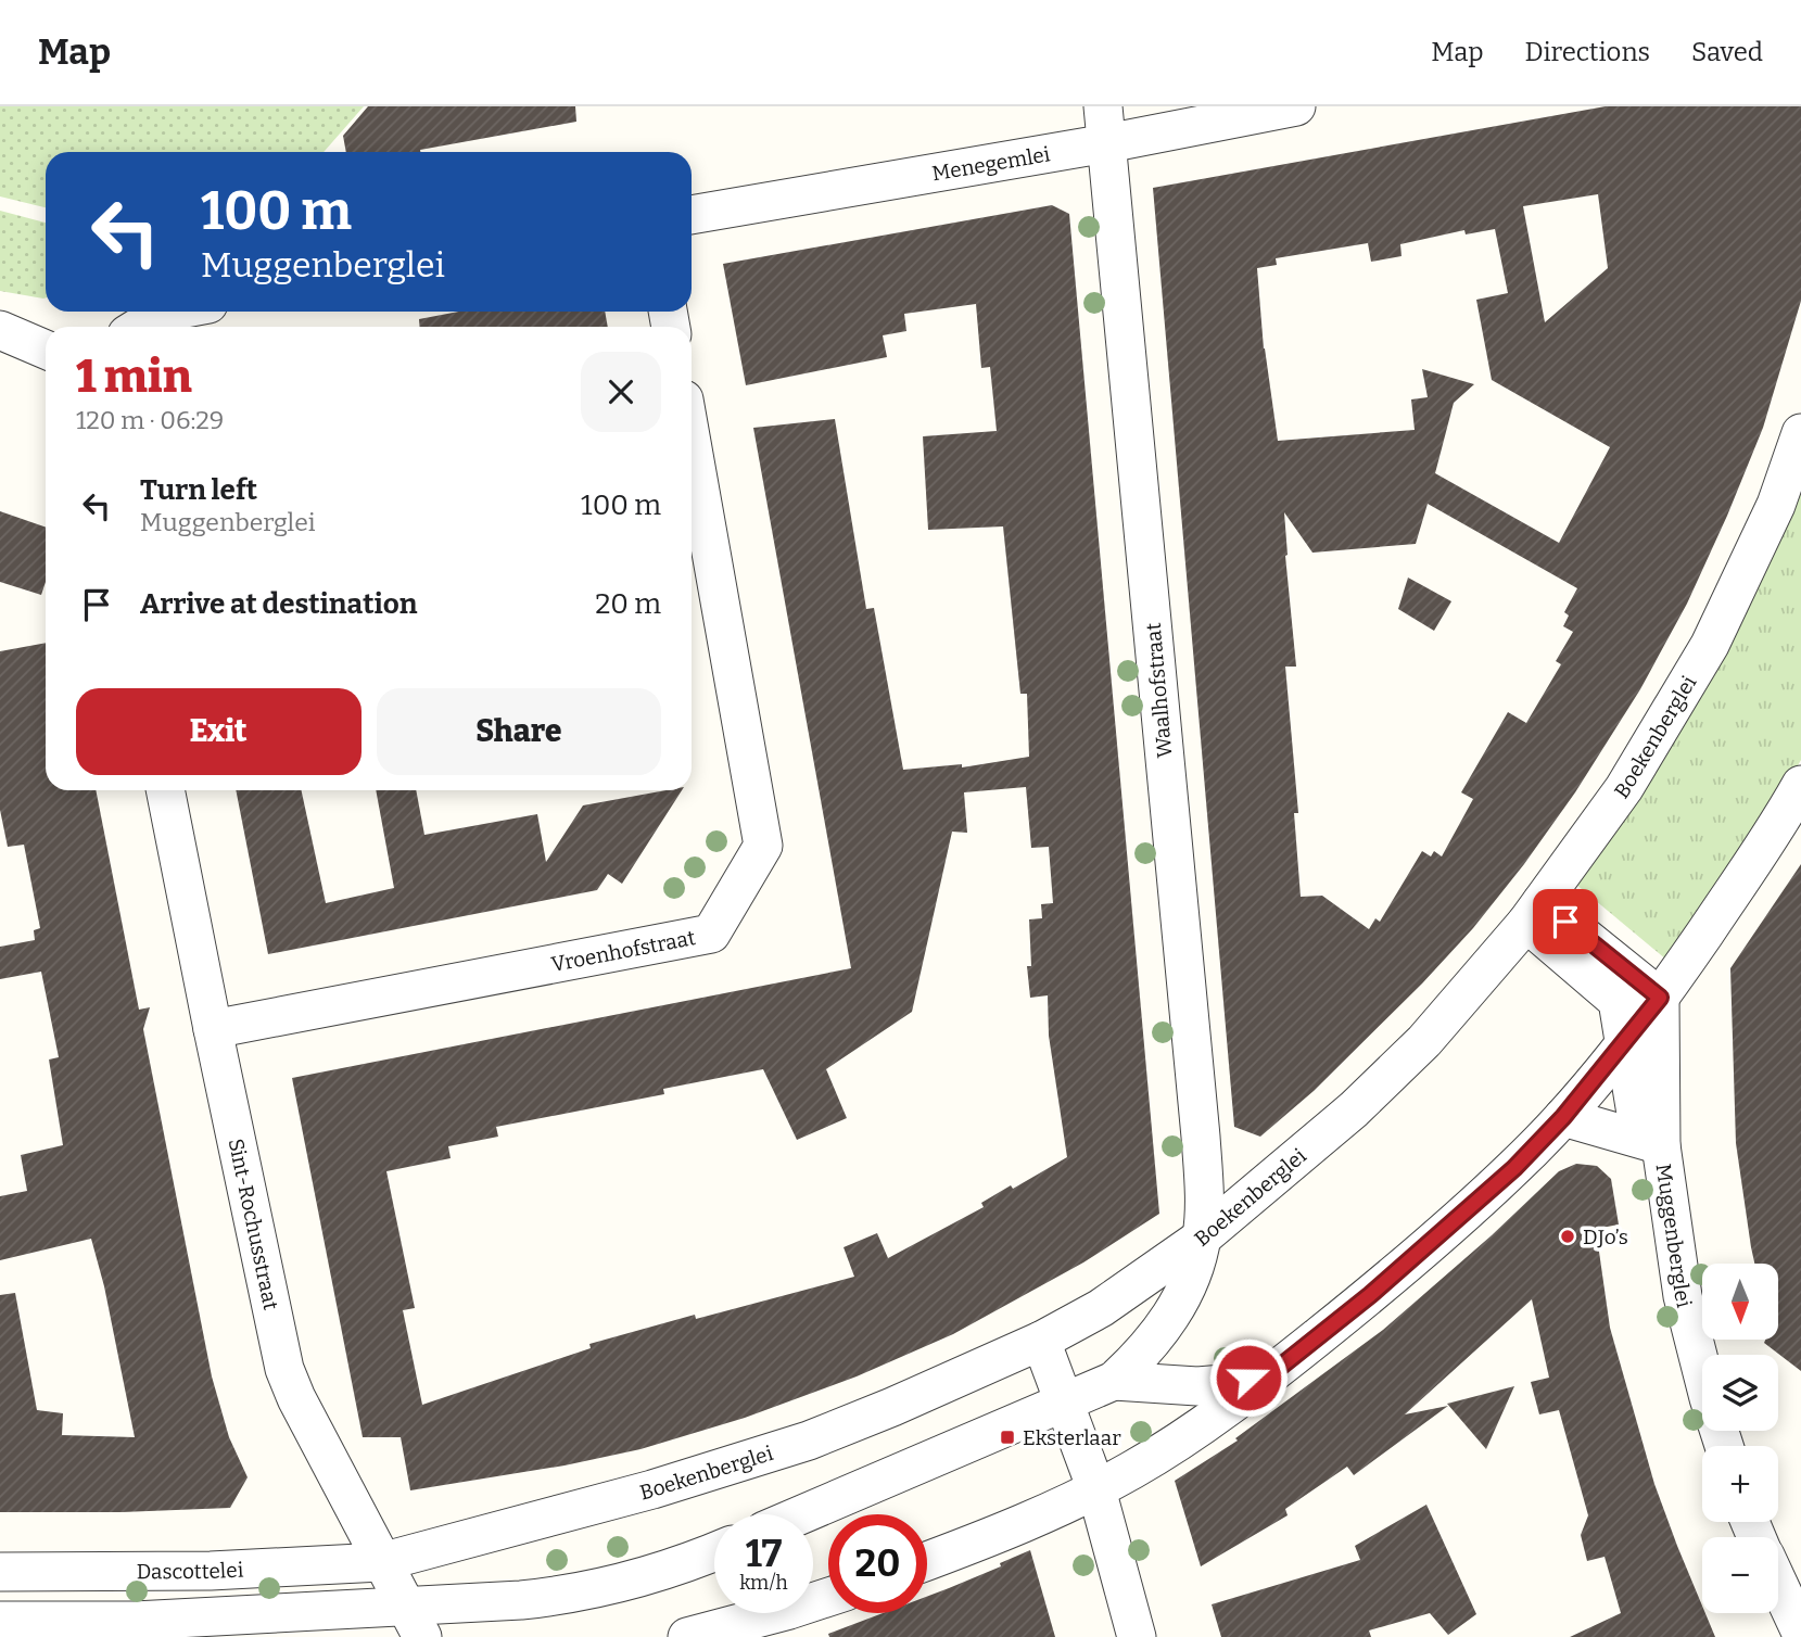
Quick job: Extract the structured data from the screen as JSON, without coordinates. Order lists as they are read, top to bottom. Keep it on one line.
{"streets":{"street":["Menegemlei","Waalhofstraat","Boekenberglei","Vroenhofstraat","Sint-Rochusstraat","Muggenberglei","Dascottelei"]},"crossings":[["Menegemlei","Waalhofstraat"],["Waalhofstraat","Boekenberglei"],["Boekenberglei","Sint-Rochusstraat"],["Boekenberglei","Muggenberglei"],["Boekenberglei","Dascottelei"],["Vroenhofstraat","Sint-Rochusstraat"],["Sint-Rochusstraat","Dascottelei"]],"places":{"other":["DJo’s"],"transit":["Eksterlaar"]},"north":"bottom","page":{"header":"Map","nav":["Map","Directions","Saved"],"turn":["100 m","Muggenberglei"],"heading":["1 min","120 m · 06:29"],"list":[{"name":"Turn left","note":"Muggenberglei","value":"100 m"},{"name":"Arrive at destination","value":"20 m"}],"buttons":["Exit","Share"],"map_buttons":["+","−"],"speed":"17 km/h","limit":"20"}}
